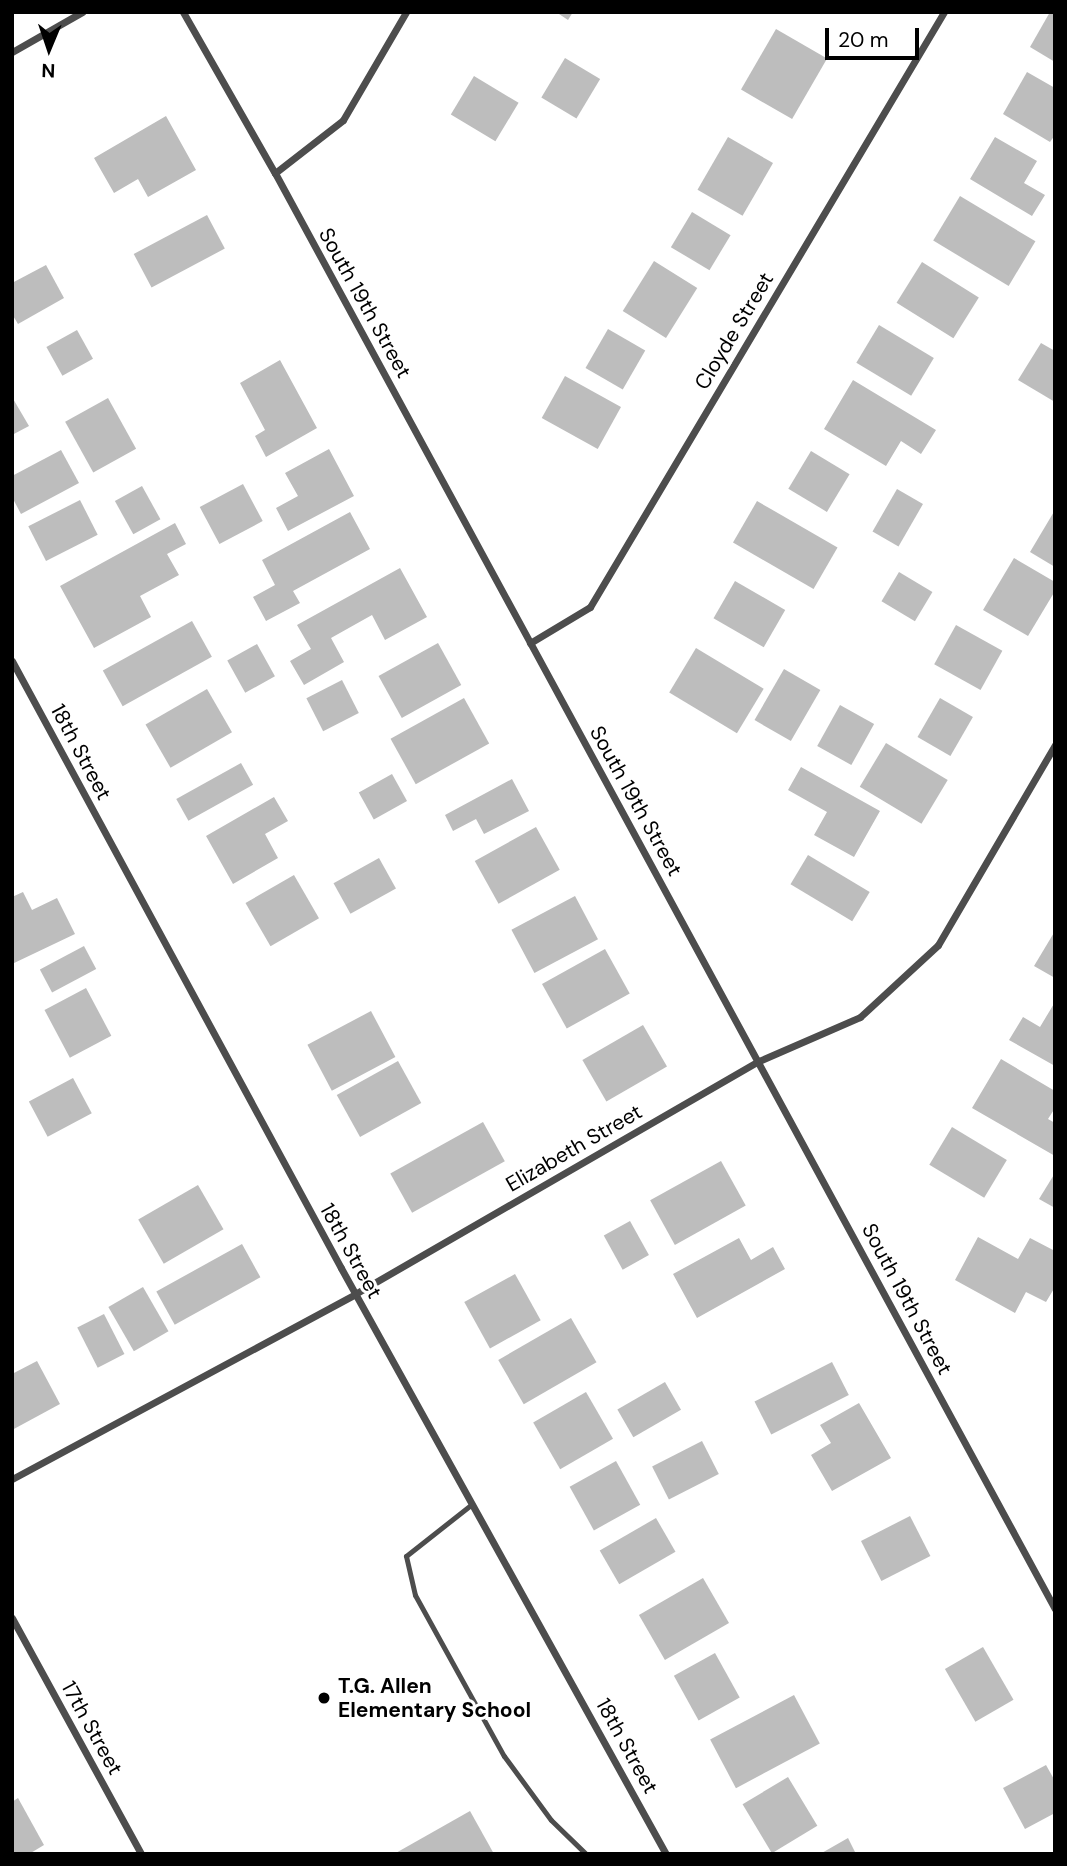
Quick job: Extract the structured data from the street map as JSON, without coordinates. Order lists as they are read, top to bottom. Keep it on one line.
{"streets":{"street":["South 19th Street","Cloyde Street","18th Street","Elizabeth Street","17th Street"]},"crossings":[["South 19th Street","Cloyde Street"],["South 19th Street","Elizabeth Street"],["18th Street","Elizabeth Street"]],"places":["T.G. Allen Elementary School"],"scale_bar":"20 m","north":"bottom"}
